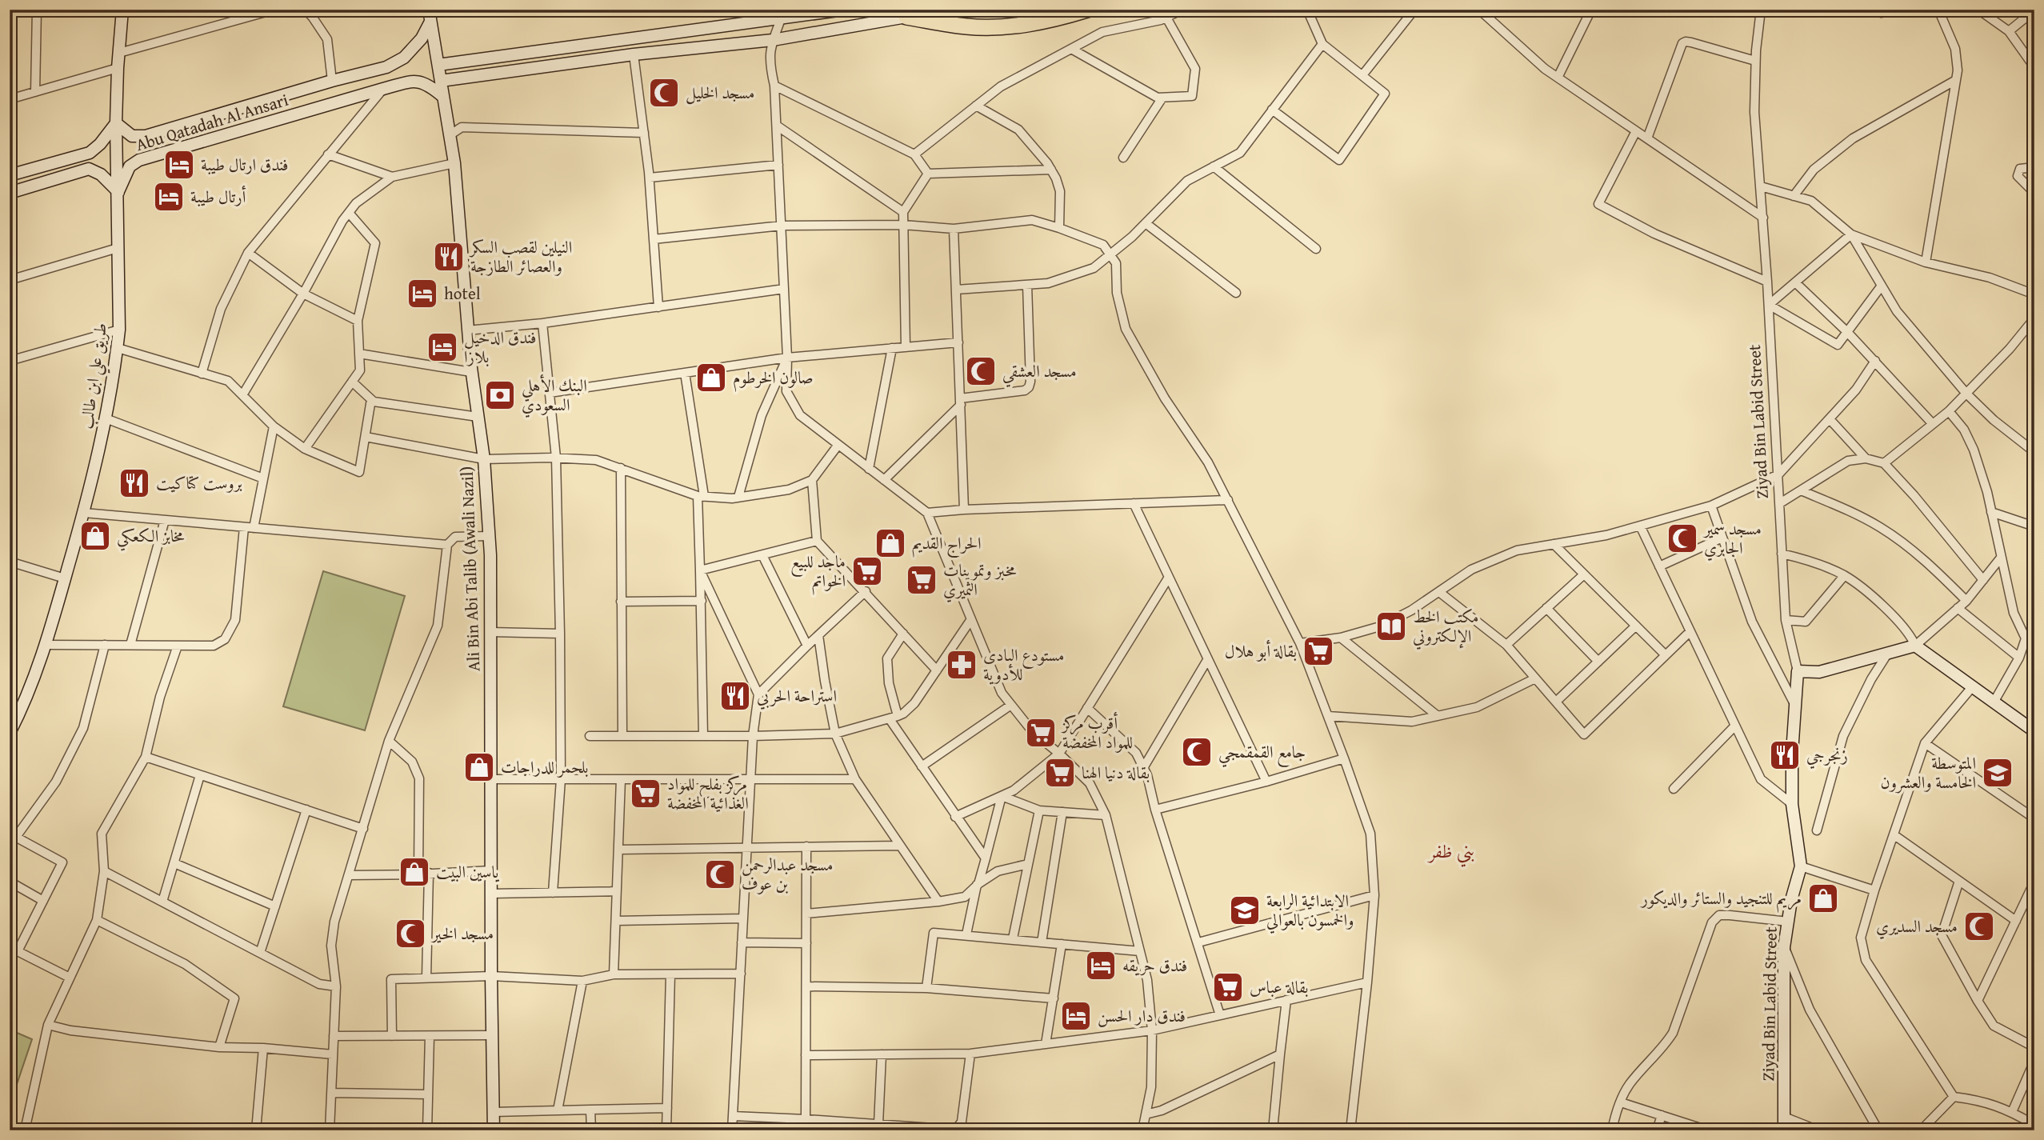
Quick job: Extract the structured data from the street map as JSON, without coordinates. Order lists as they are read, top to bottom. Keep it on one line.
{"streets":{"main road":["Abu Qatadah Al Ansari","طريق علي ابن طالب","Ziyad Bin Labid Street","Ali Bin Abi Talib (Awali Nazil)"]},"crossings":[["Abu Qatadah Al Ansari","طريق علي ابن طالب"],["Abu Qatadah Al Ansari","Ali Bin Abi Talib (Awali Nazil)"]],"districts":["بني ظفر"],"places":{"mosque":["مسجد الخليل","مسجد العشقي","مسجد سمير الجابري","جامع القمقمجي","مسجد عبدالرحمن بن عوف","مسجد السديري","مسجد الخير"],"hotel":["فندق ارتال طيبة","أرتال طيبة","hotel","فندق الدخيل بلازا","فندق حريقه","فندق دار الحسن"],"restaurant":["النيلين لقصب السكر والعصائر الطازجة","بروست كتاكيت","استراحة الحربي","زنجرجي"],"shop":["صالون الخرطوم","مخابز الكعكي","الحراج القديم","بلحمر للدراجات","ياسين البيت","مريم للتنجيد والستائر والديكور"],"bank":["البنك الأهلي السعودي"],"supermarket":["ماجد للبيع الخواتم","مخبز وتموينات الثميري","بقالة أبو هلال","أقرب مركز للمواد المخفضة","بقالة دنيا الهنا","مركز بفلح للمواد الغذائية المخفضة","بقالة عباس"],"library":["مكتب الخط الإلكتروني"],"pharmacy":["مستودع البادى للأدوية"],"school or university":["المتوسطة الخامسة والعشرون","الابتدائية الرابعة والخمسون بالعوالي"]}}
